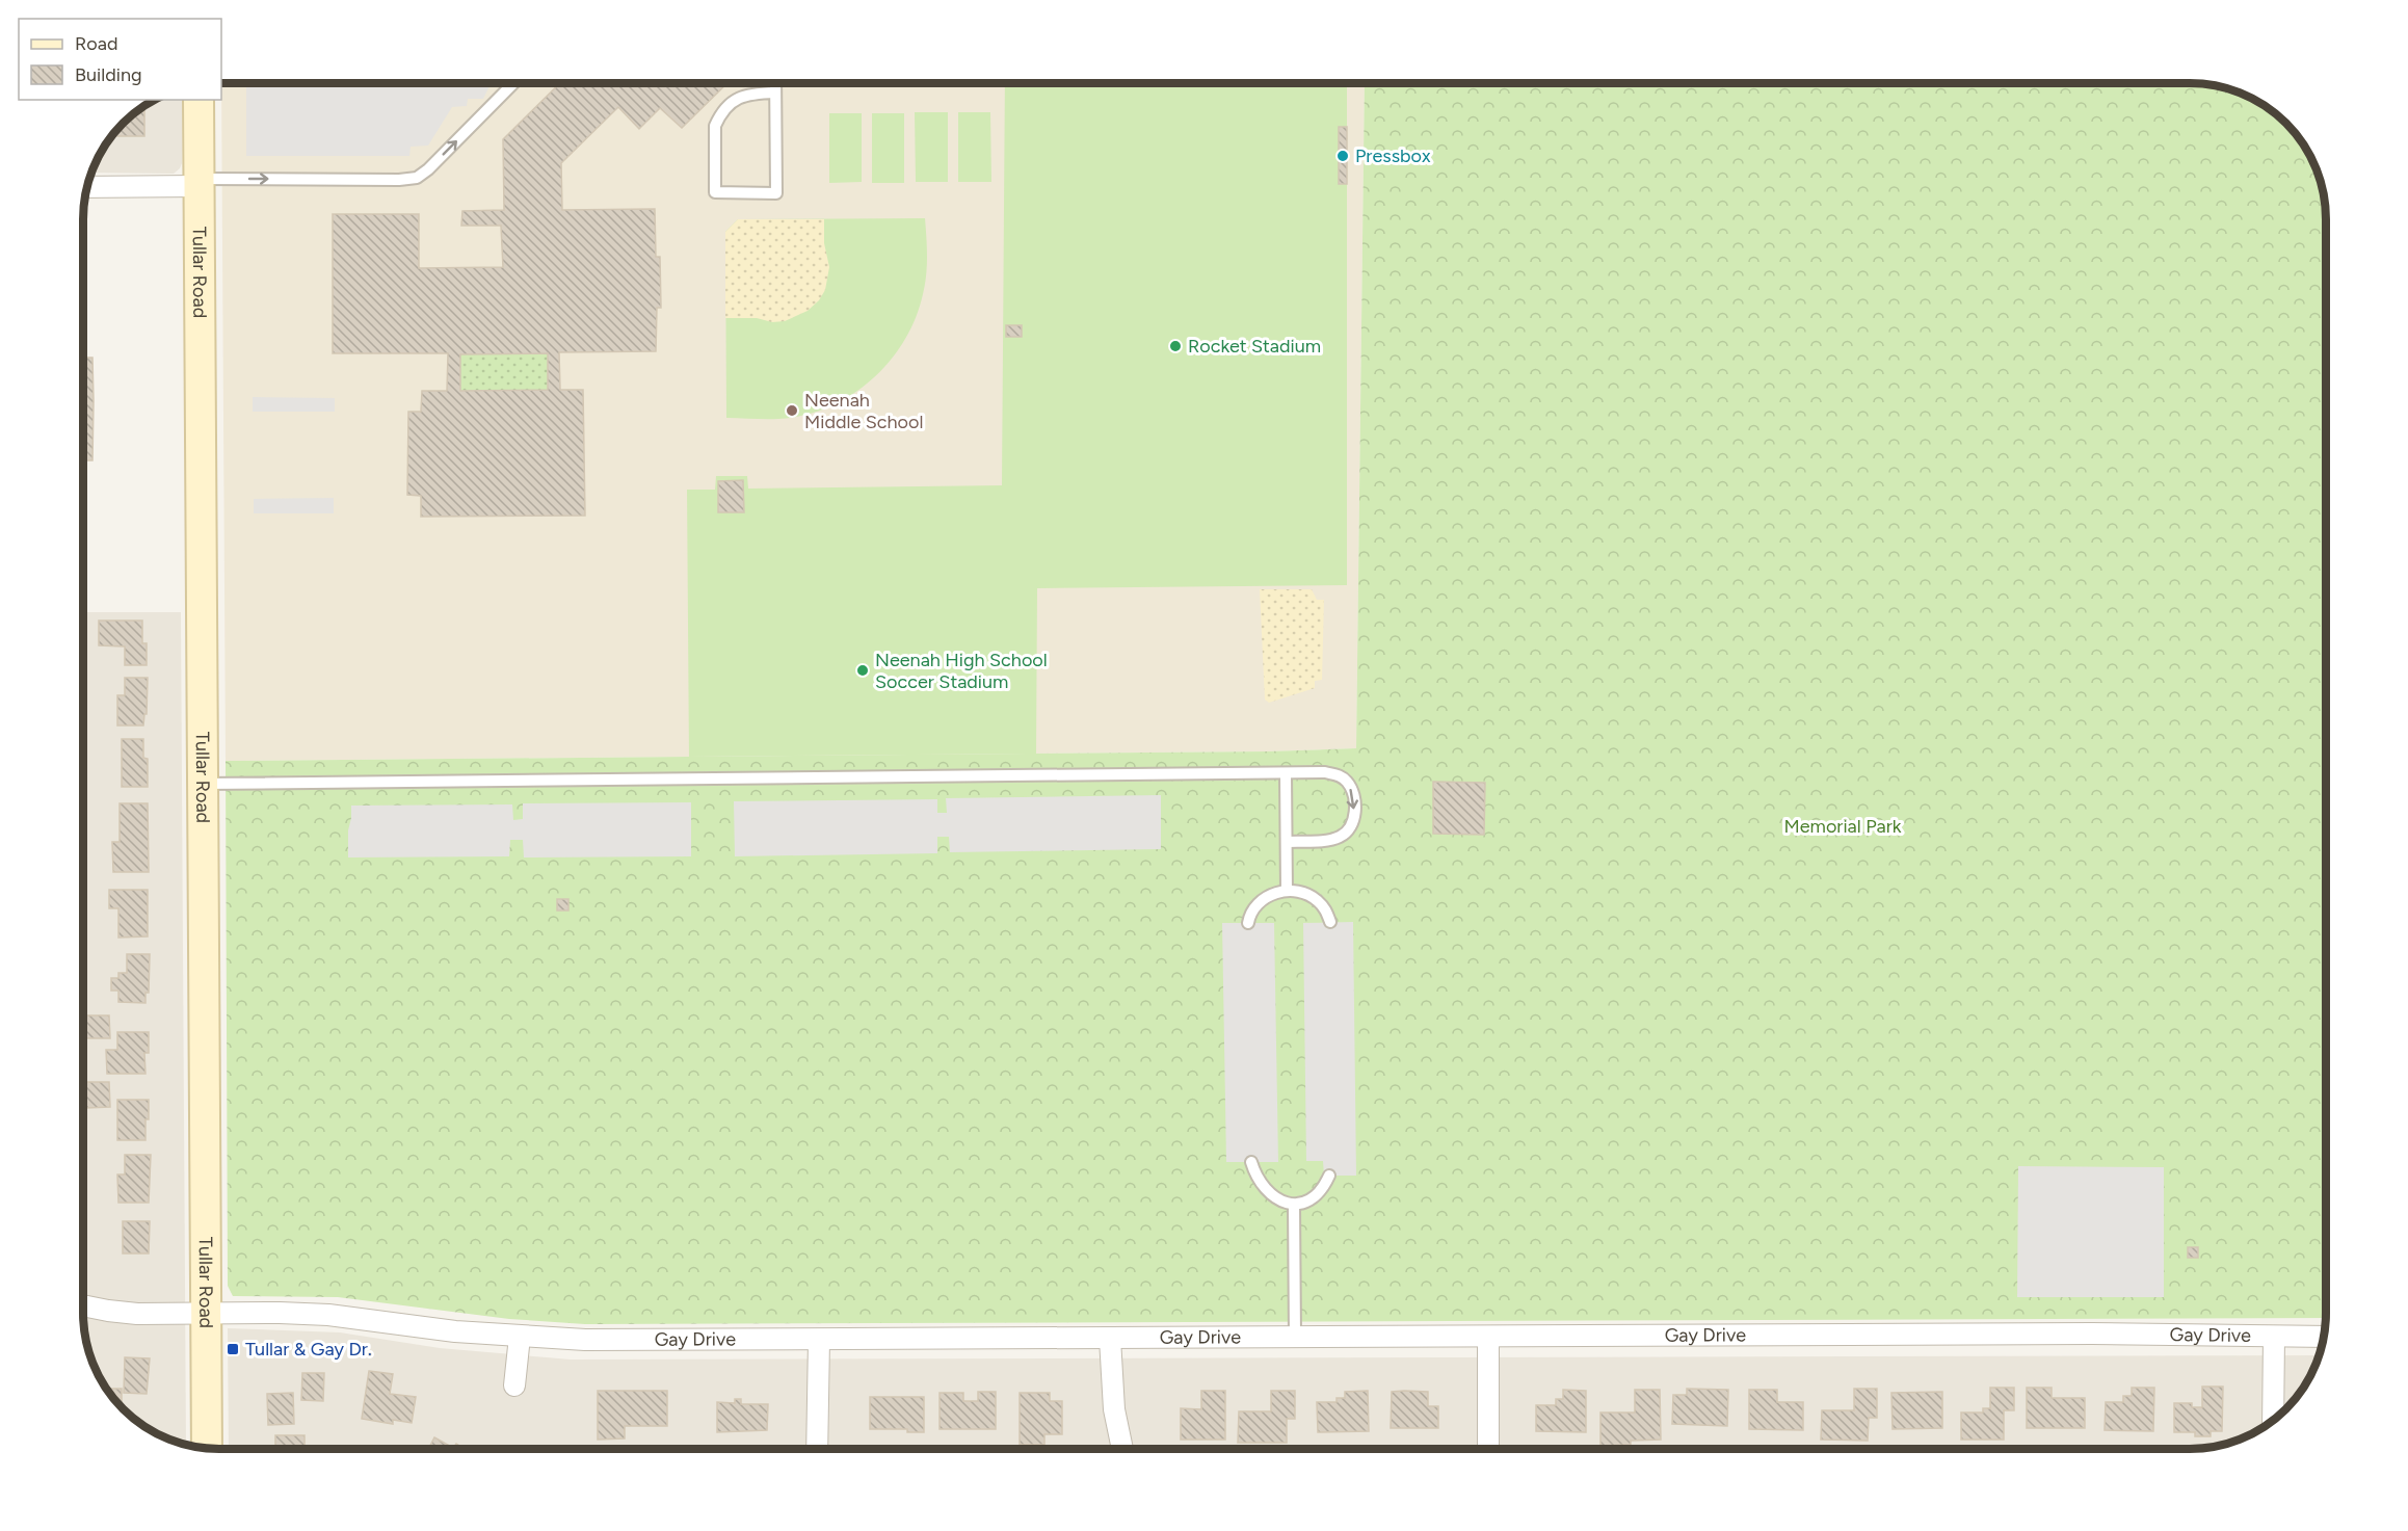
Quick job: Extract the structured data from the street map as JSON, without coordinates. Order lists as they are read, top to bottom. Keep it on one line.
{"streets":{"main road":["Tullar Road"],"street":["Gay Drive"]},"crossings":[["Tullar Road","Gay Drive"]],"parks":["Memorial Park"],"places":{"other":["Pressbox","Rocket Stadium","Neenah Middle School","Neenah High School Soccer Stadium"],"transit":["Tullar & Gay Dr."]},"legend":["Road","Building"]}
